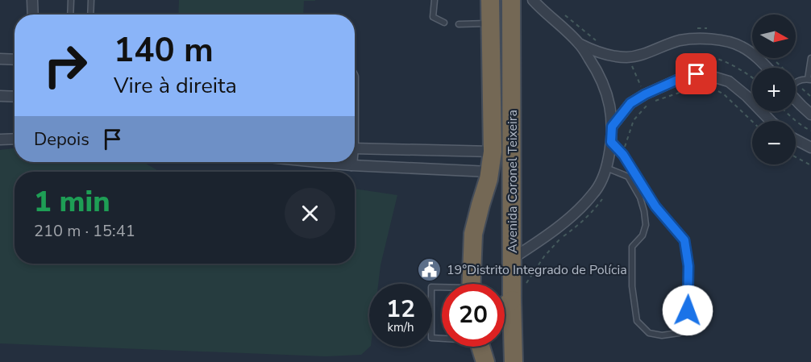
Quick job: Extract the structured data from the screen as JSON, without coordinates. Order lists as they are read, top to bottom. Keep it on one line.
{"streets":{"highway":["Avenida Coronel Teixeira"]},"places":{"public building":["19°Distrito Integrado de Polícia"]},"north":"right","page":{"map_buttons":["+","−"],"turn":["140 m","Vire à direita"],"then":"Depois","heading":["1 min","210 m · 15:41"],"speed":"12 km/h","limit":"20"}}
